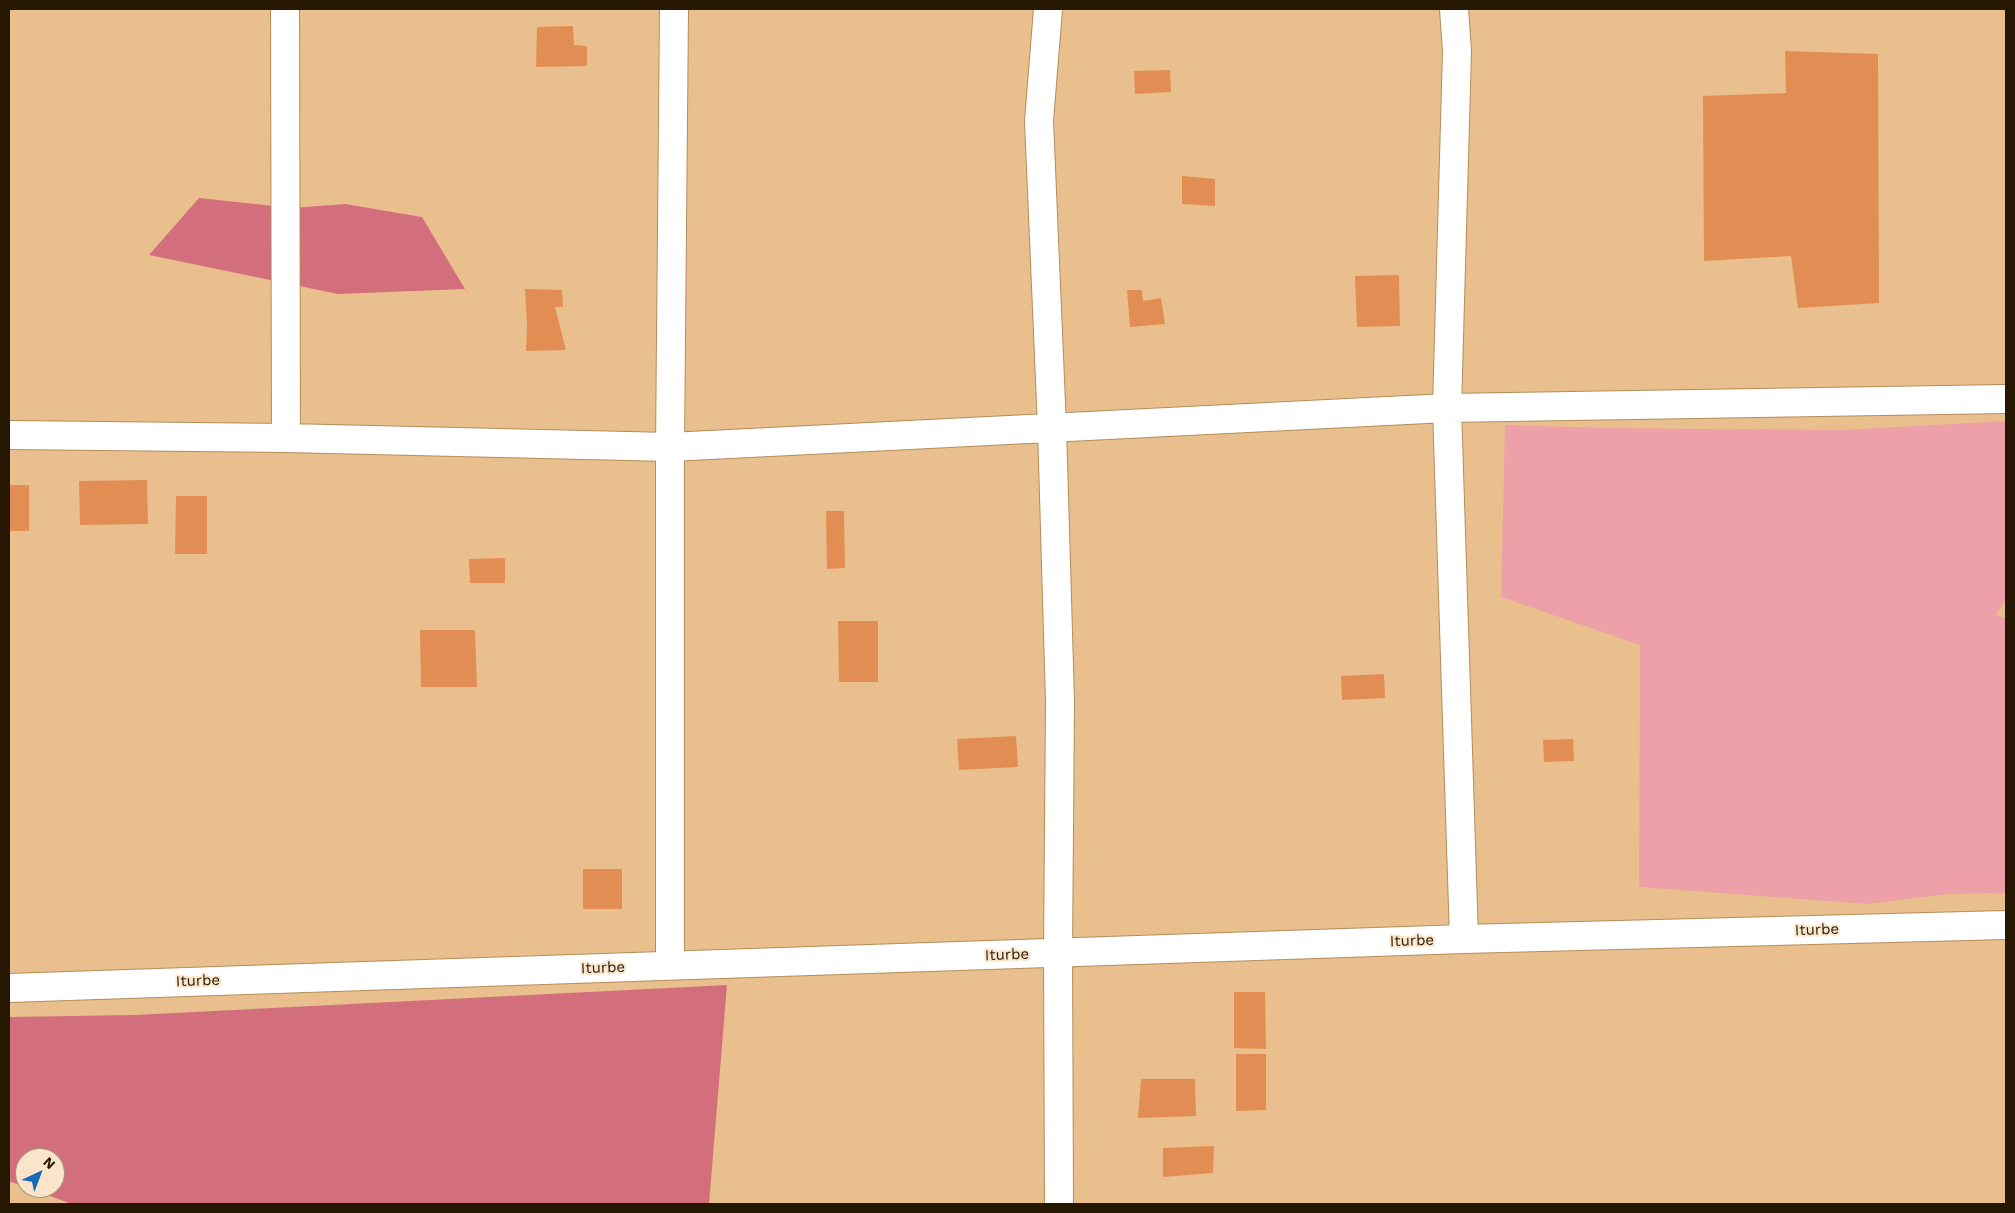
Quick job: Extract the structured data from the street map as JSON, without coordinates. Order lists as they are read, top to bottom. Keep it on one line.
{"streets":{"street":["Iturbe"]},"north":"top right"}
